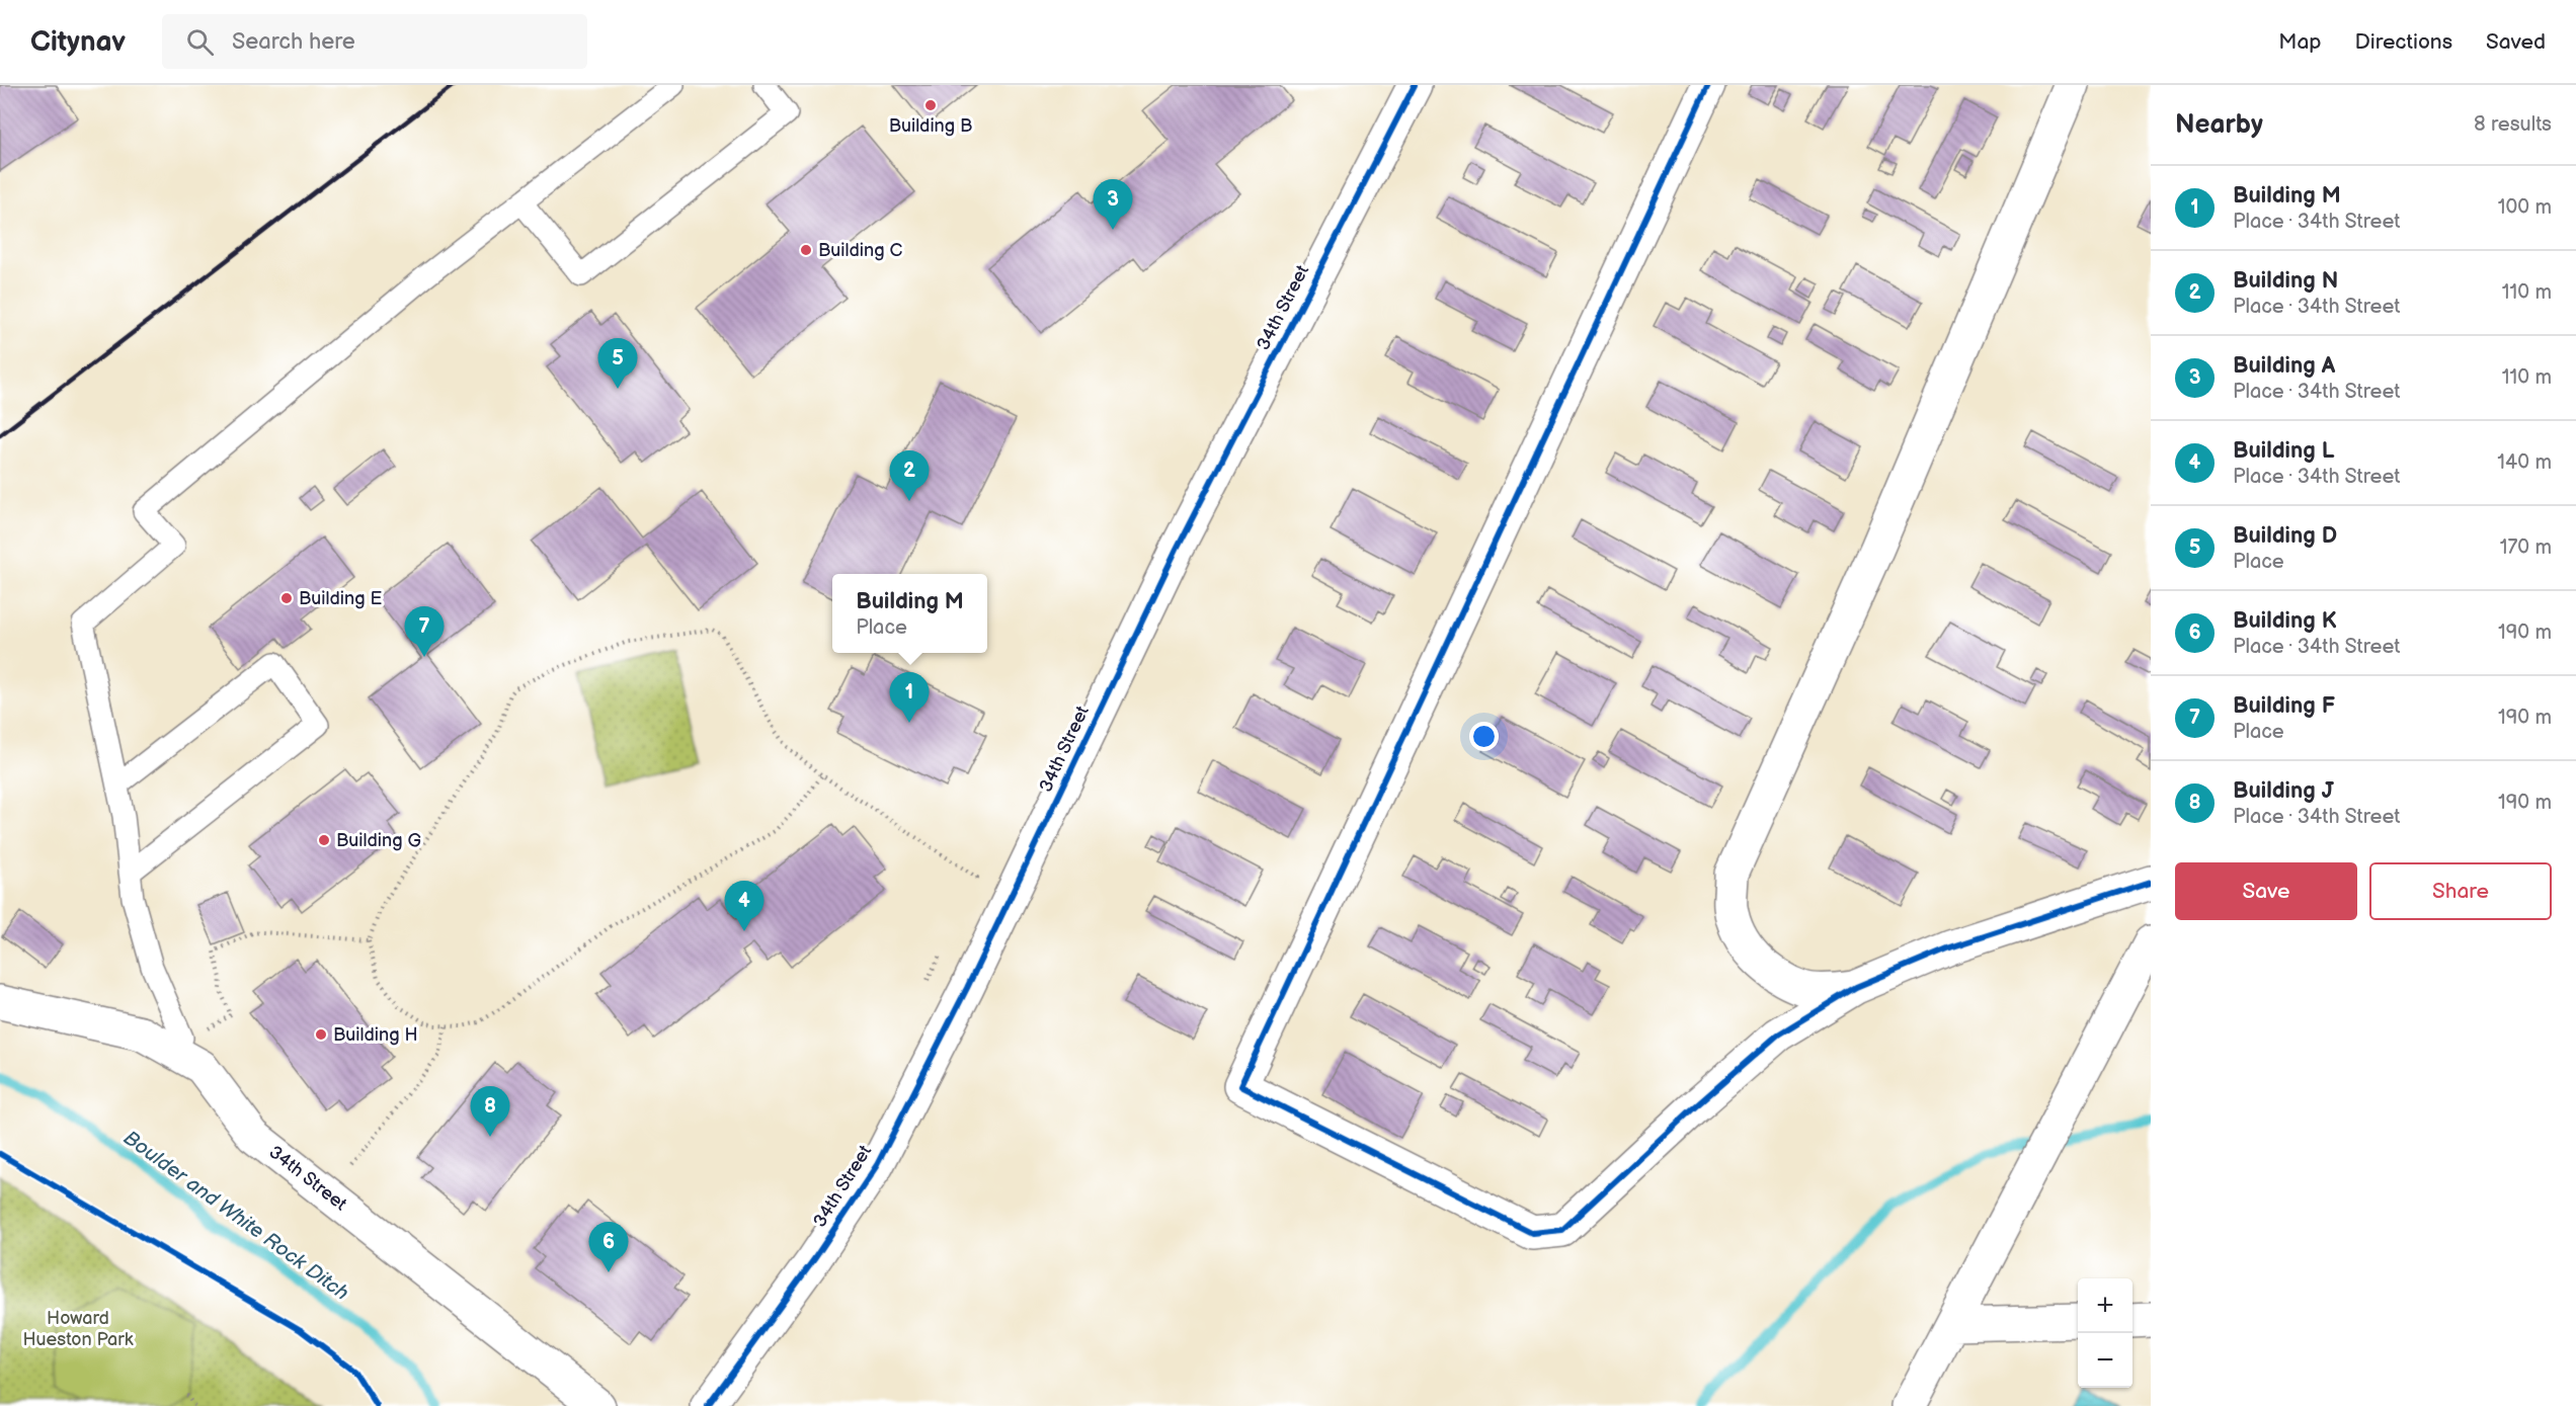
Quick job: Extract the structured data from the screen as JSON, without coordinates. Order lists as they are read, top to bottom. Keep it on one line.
{"streets":{"street":["34th Street"]},"water":["Boulder and White Rock Ditch"],"parks":["Howard Hueston Park"],"places":["Building B","Building C","Building E","Building G","Building H"],"page":{"header":"Citynav","search":"Search here","nav":["Map","Directions","Saved"],"heading":["Nearby","8 results"],"list":[{"mark":"1","name":"Building M","note":"Place · 34th Street","value":"100 m"},{"mark":"2","name":"Building N","note":"Place · 34th Street","value":"110 m"},{"mark":"3","name":"Building A","note":"Place · 34th Street","value":"110 m"},{"mark":"4","name":"Building L","note":"Place · 34th Street","value":"140 m"},{"mark":"5","name":"Building D","note":"Place","value":"170 m"},{"mark":"6","name":"Building K","note":"Place · 34th Street","value":"190 m"},{"mark":"7","name":"Building F","note":"Place","value":"190 m"},{"mark":"8","name":"Building J","note":"Place · 34th Street","value":"190 m"}],"pins":["3","5","2","7","1","4","8","6"],"popup":["Building M","Place"],"buttons":["Save","Share"],"map_buttons":["+","−"]}}
